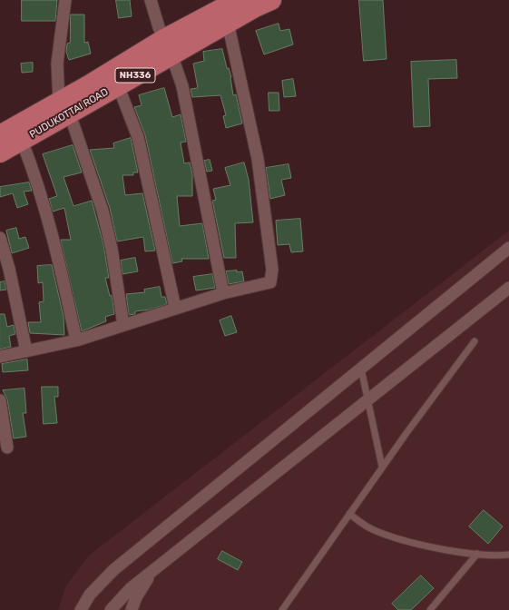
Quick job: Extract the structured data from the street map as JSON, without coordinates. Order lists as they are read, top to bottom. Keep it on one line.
{"streets":{"highway":["NH336","PUDUKOTTAI ROAD"]}}
